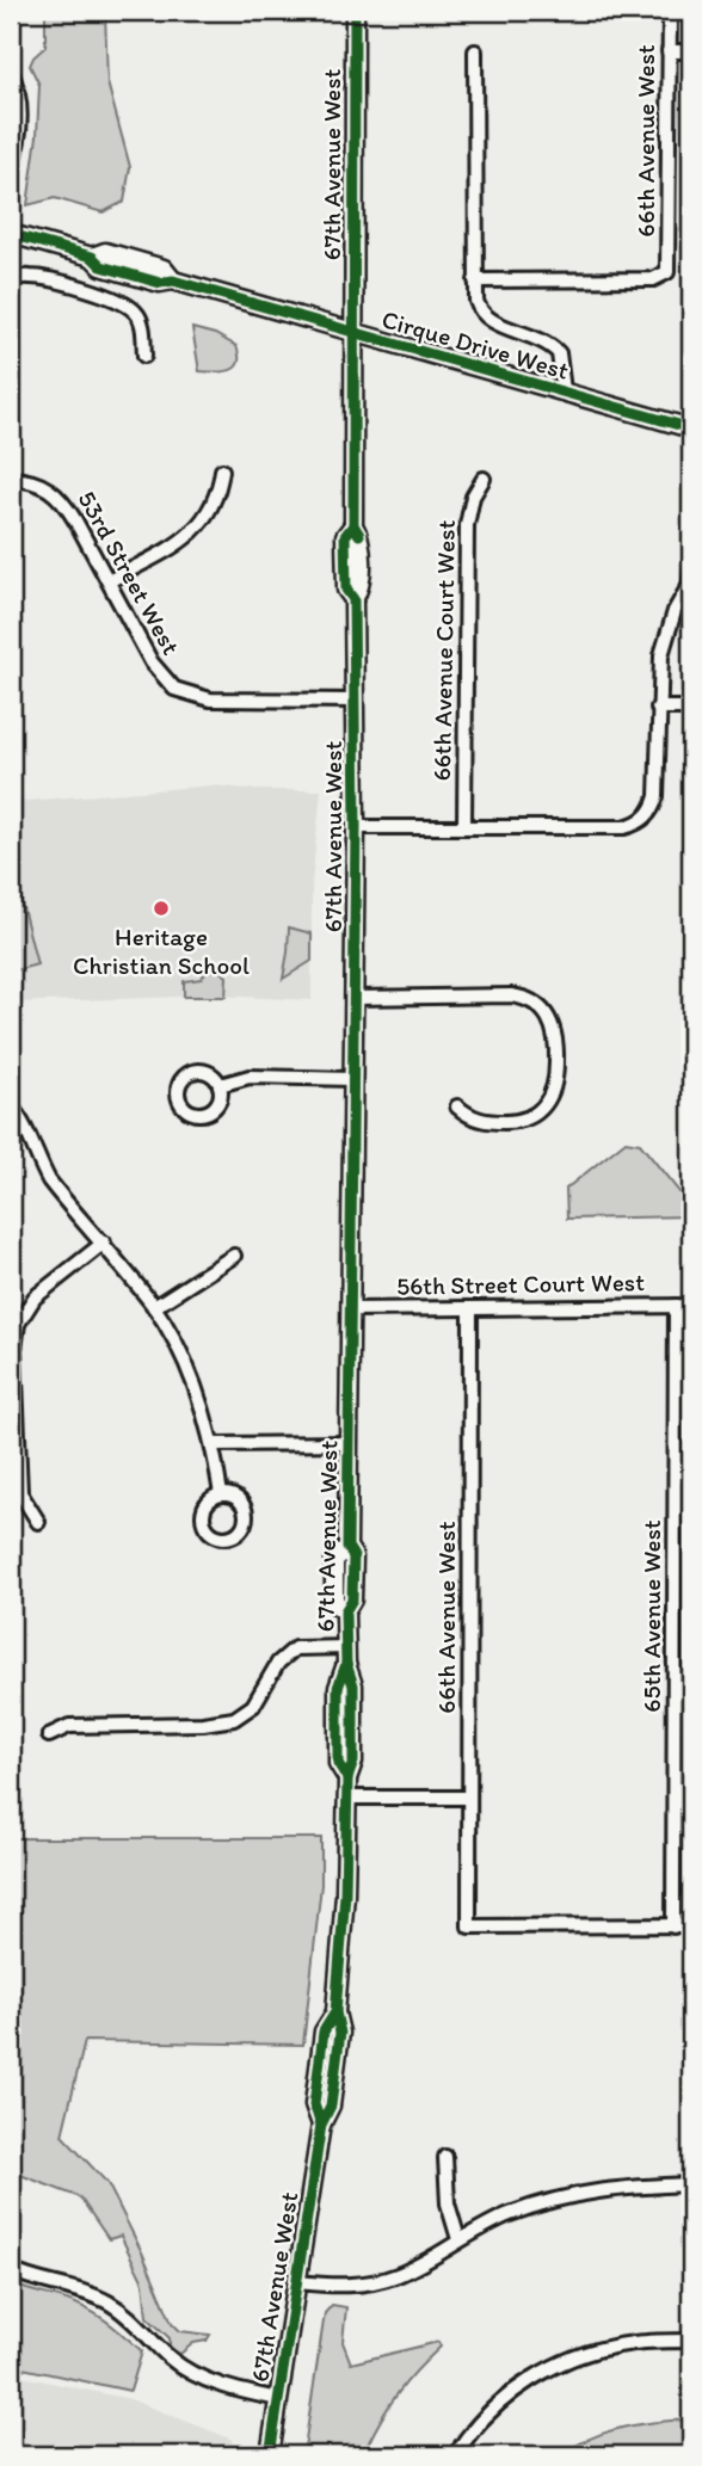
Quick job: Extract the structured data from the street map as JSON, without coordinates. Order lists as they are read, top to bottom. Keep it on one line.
{"streets":{"street":["66th Avenue West","67th Avenue West","Cirque Drive West","53rd Street West","66th Avenue Court West","56th Street Court West","65th Avenue West"]},"crossings":[["66th Avenue West","56th Street Court West"],["66th Avenue West","65th Avenue West"],["67th Avenue West","Cirque Drive West"],["67th Avenue West","53rd Street West"],["67th Avenue West","56th Street Court West"],["56th Street Court West","65th Avenue West"]],"places":["Heritage Christian School"]}
